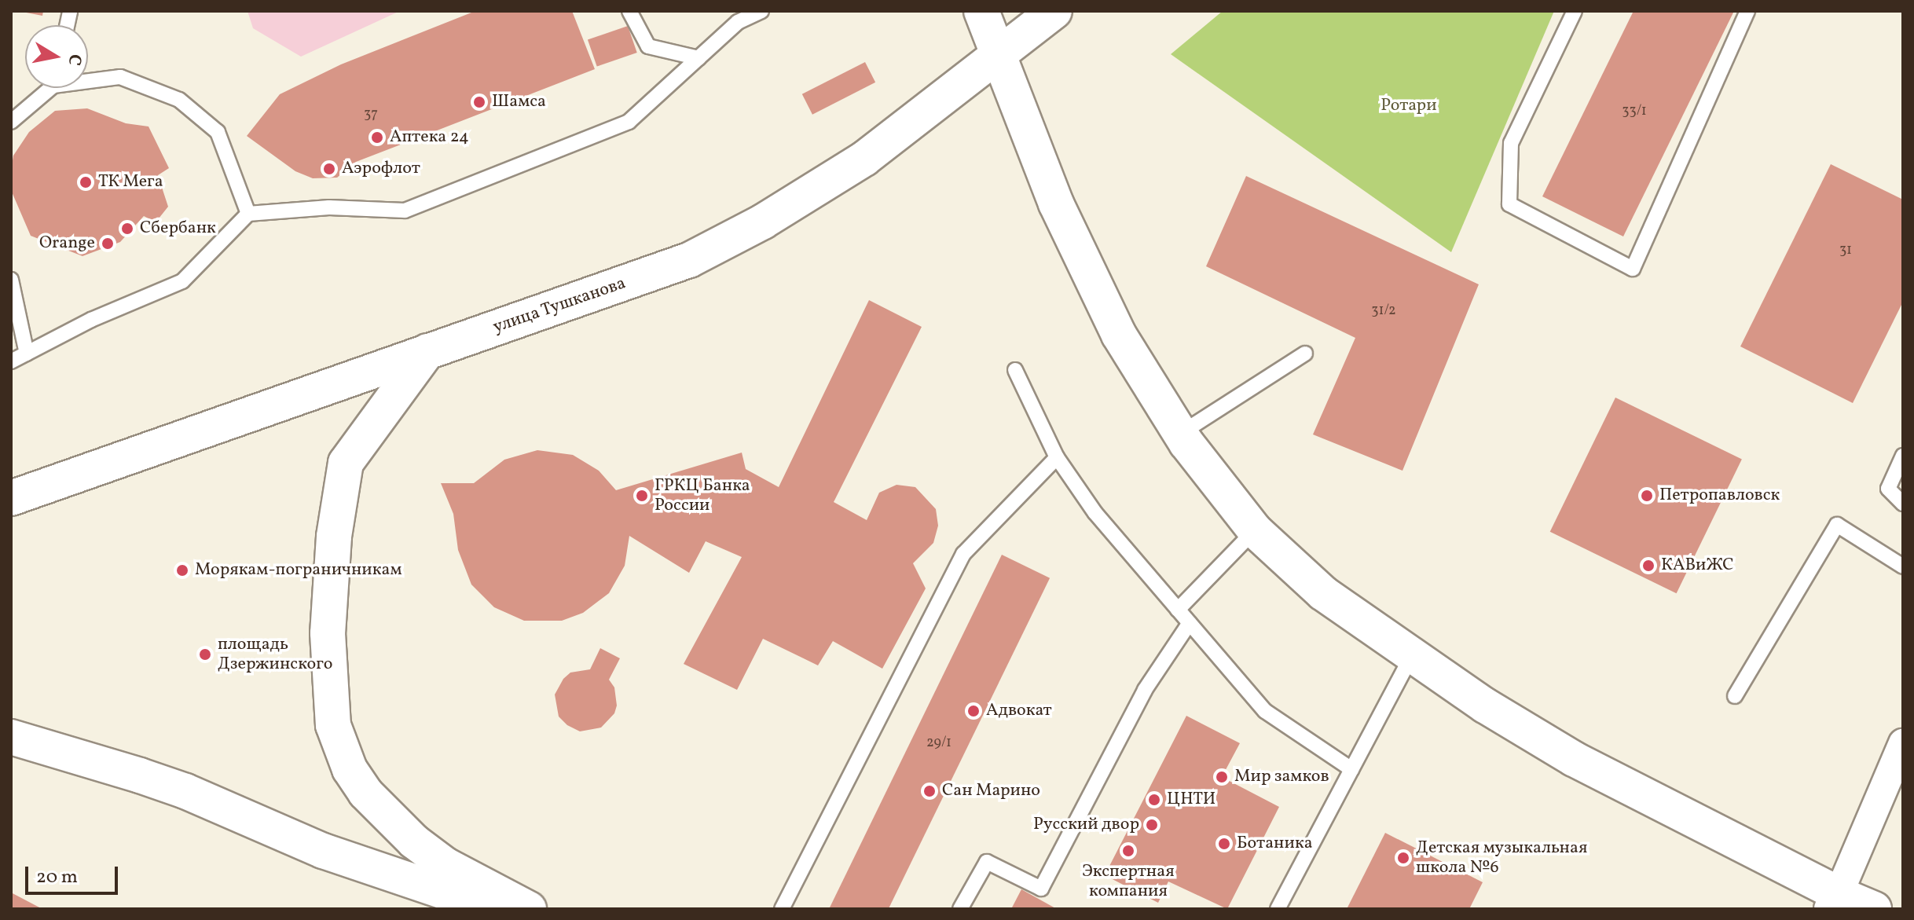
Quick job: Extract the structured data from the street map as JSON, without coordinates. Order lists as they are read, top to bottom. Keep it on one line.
{"streets":{"main road":["улица Тушканова"]},"parks":["Ротари"],"places":["Шамса","Аптека 24","Аэрофлот","ТК Мега","Сбербанк","Orange","ГРКЦ Банка России","Петропавловск","КАВиЖС","Морякам-пограничникам","площадь Дзержинского","Адвокат","Мир замков","Сан Марино","ЦНТИ","Русский двор","Ботаника","Экспертная компания","Детская музыкальная школа №6"],"house_numbers":["33/1","37","31","31/2","29/1"],"scale_bar":"20 m","north":"right"}
